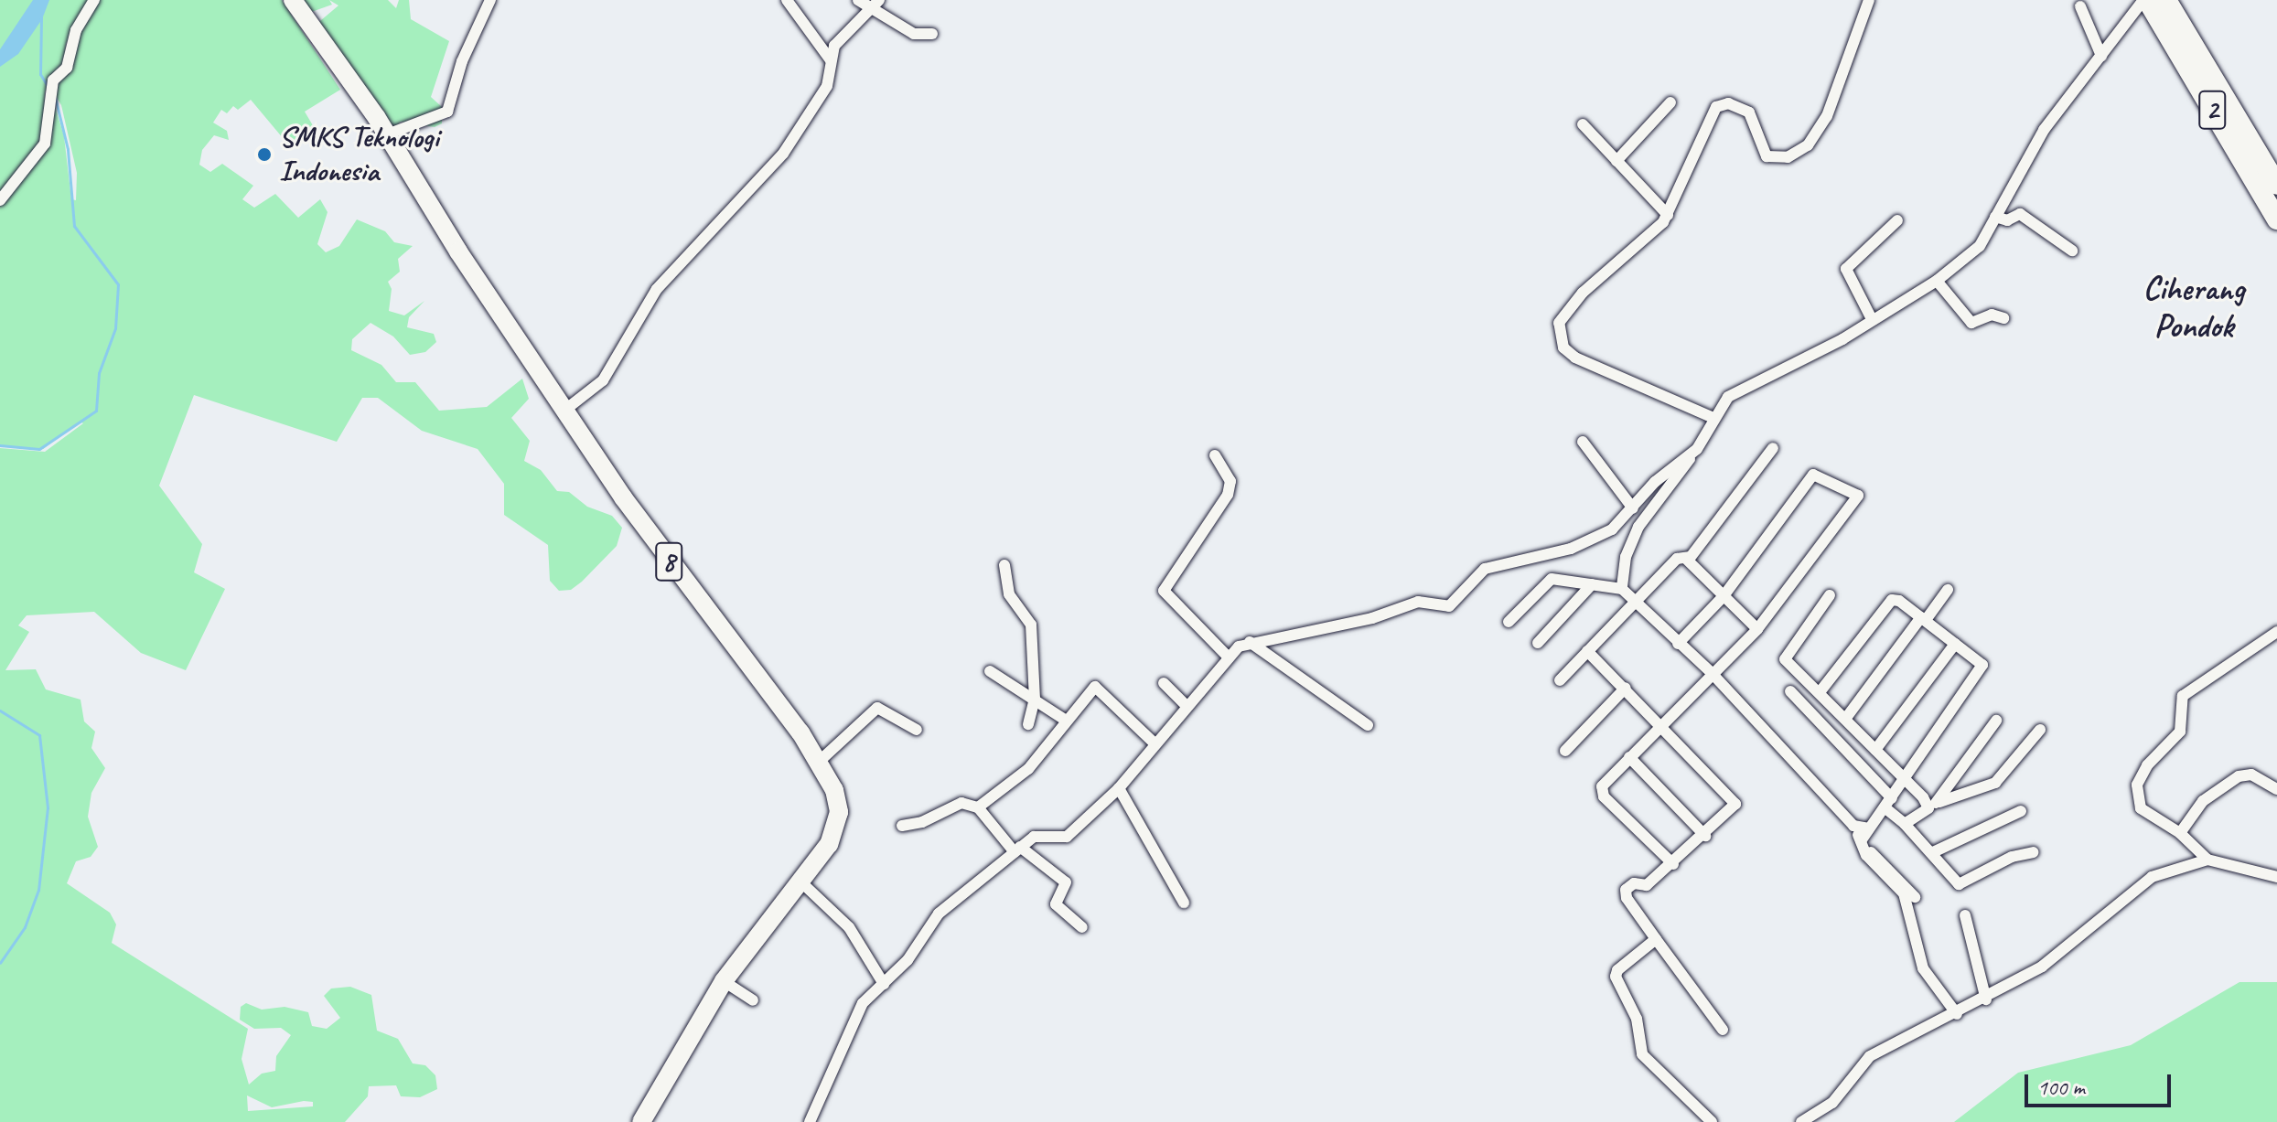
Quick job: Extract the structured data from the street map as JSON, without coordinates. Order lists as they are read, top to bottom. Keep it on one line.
{"streets":{"highway":["2","8"]},"districts":["Ciherang Pondok"],"places":["SMKS Teknologi Indonesia"],"scale_bar":"100 m"}
